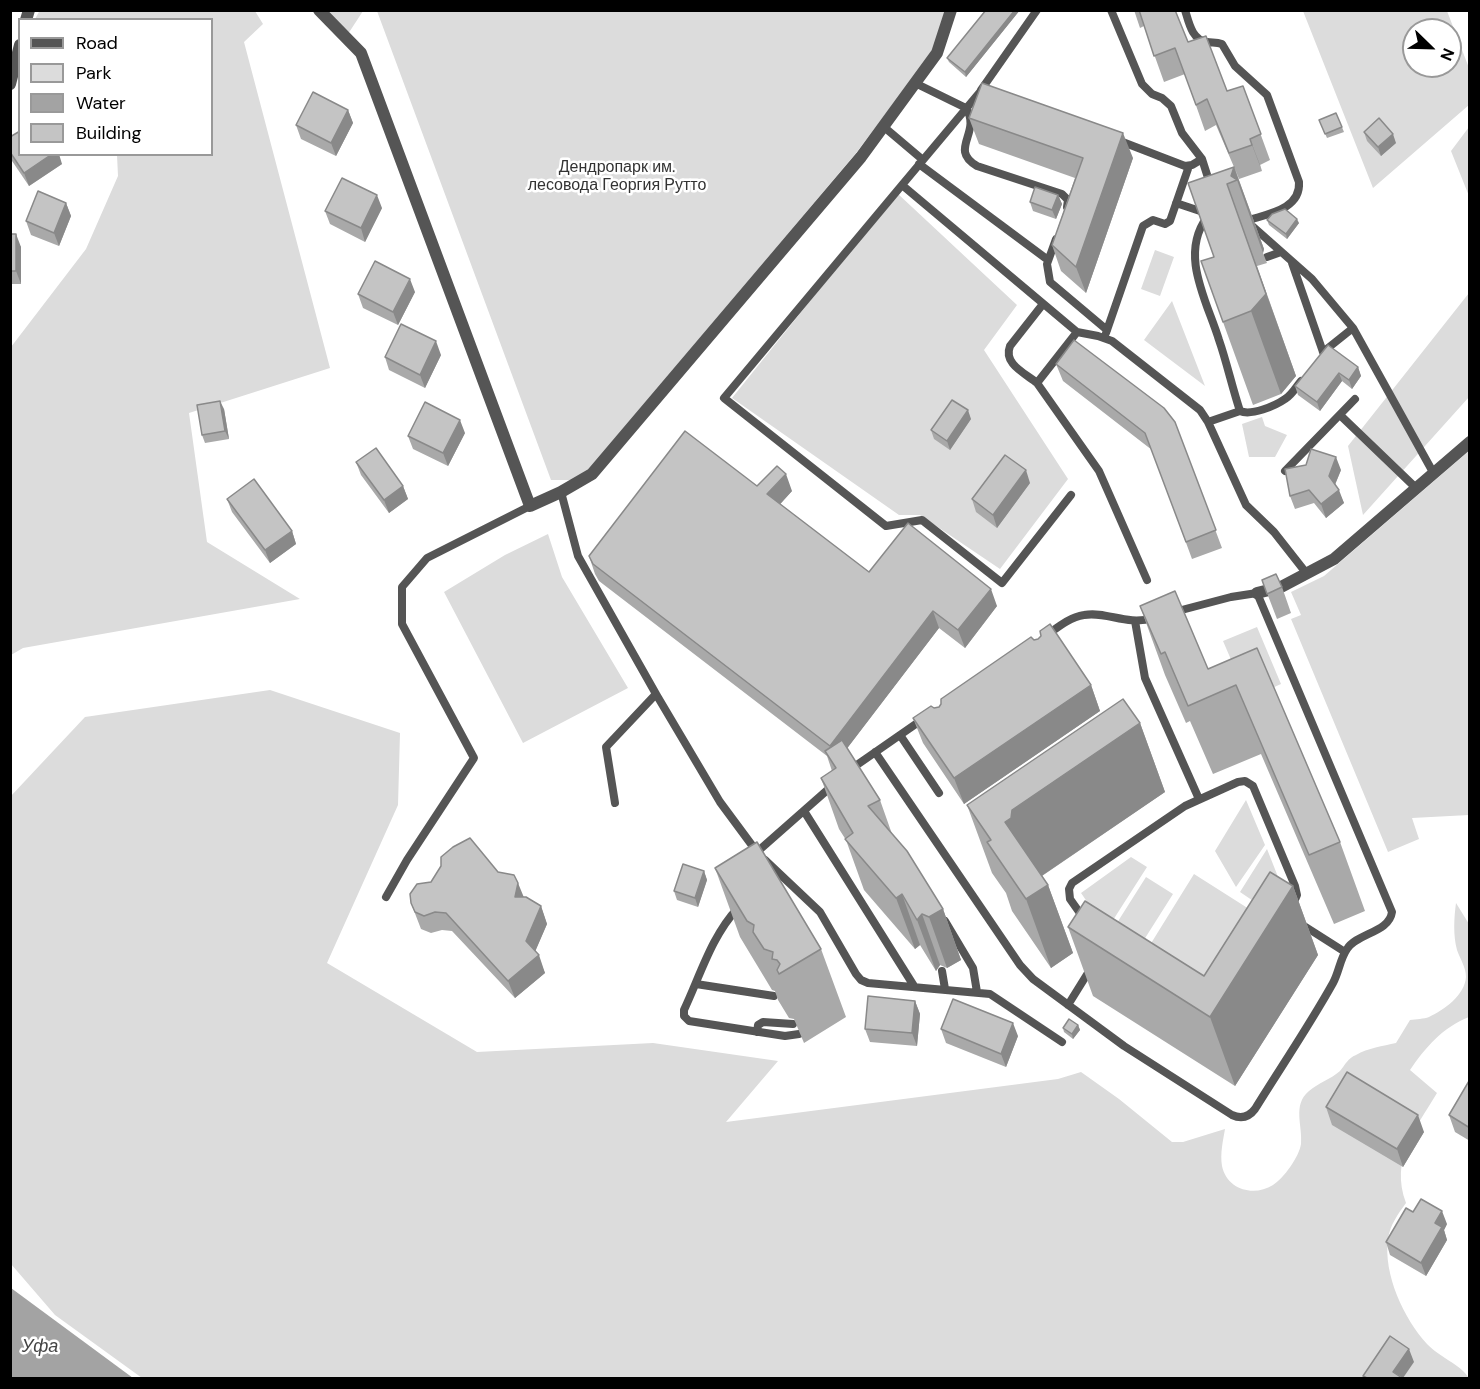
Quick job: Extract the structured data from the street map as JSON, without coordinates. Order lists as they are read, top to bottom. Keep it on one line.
{"water":["Уфа"],"parks":["Дендропарк им. лесовода Георгия Рутто"],"legend":["Road","Park","Water","Building"],"north":"bottom right"}
